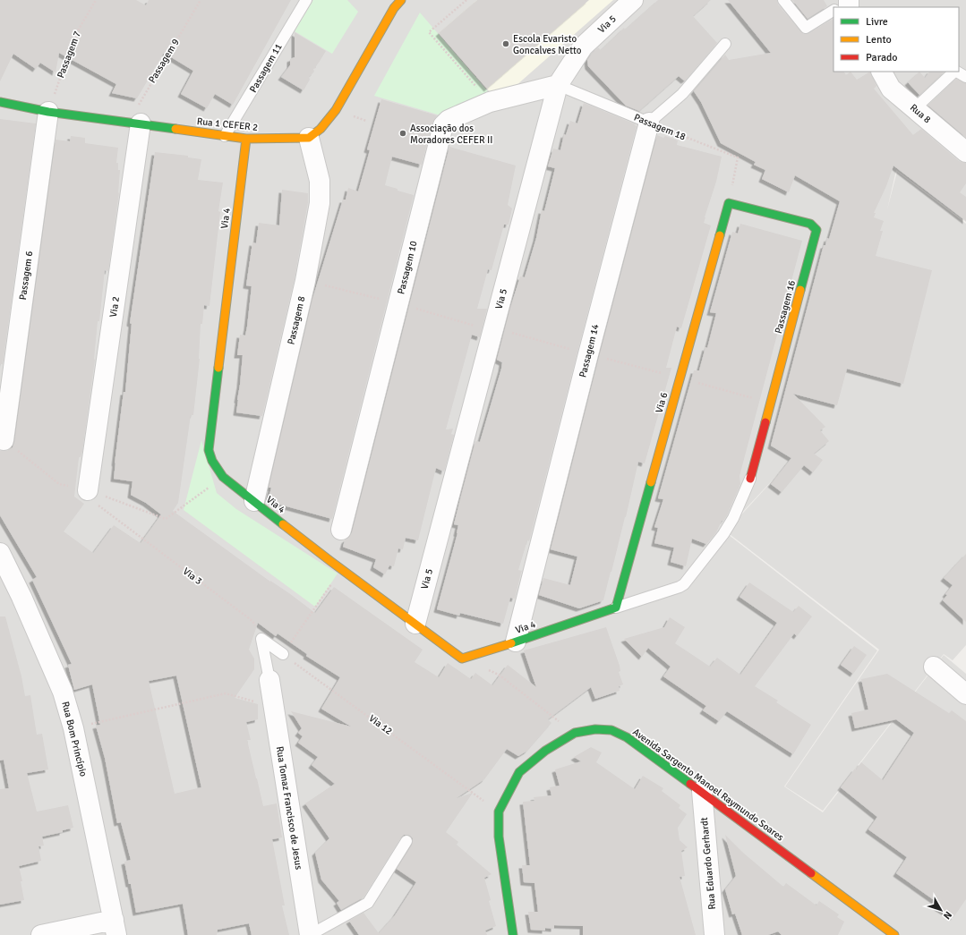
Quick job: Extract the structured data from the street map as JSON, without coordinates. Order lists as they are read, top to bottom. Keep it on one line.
{"streets":{"street":["Via 5","Rua 8","Rua 1 CEFER 2","Via 4","Passagem 10","Passagem 6","Via 2","Passagem 16","Passagem 8","Passagem 14","Via 6","Rua Bom Princípio","Avenida Sargento Manoel Raymundo Soares","Rua Tomaz Francisco de Jesus","Rua Eduardo Gerhardt"],"lane":["Passagem 11","Passagem 18"],"path":["Passagem 7","Passagem 9","Via 3","Via 12"]},"crossings":[["Via 5","Passagem 18"],["Via 5","Via 4"],["Via 5","Passagem 10"],["Passagem 7","Rua 1 CEFER 2"],["Passagem 7","Passagem 6"],["Passagem 9","Rua 1 CEFER 2"],["Passagem 9","Via 2"],["Passagem 11","Rua 1 CEFER 2"],["Rua 1 CEFER 2","Via 4"],["Rua 1 CEFER 2","Passagem 6"],["Rua 1 CEFER 2","Via 2"],["Rua 1 CEFER 2","Passagem 8"],["Passagem 18","Passagem 10"],["Passagem 18","Passagem 14"],["Via 4","Passagem 8"],["Via 4","Passagem 14"],["Via 4","Via 6"],["Via 2","Via 3"],["Passagem 16","Via 6"],["Via 12","Avenida Sargento Manoel Raymundo Soares"],["Avenida Sargento Manoel Raymundo Soares","Rua Eduardo Gerhardt"]],"places":["Escola Evaristo Goncalves Netto","Associação dos Moradores CEFER II"],"legend":["Livre","Lento","Parado"],"north":"bottom right"}
